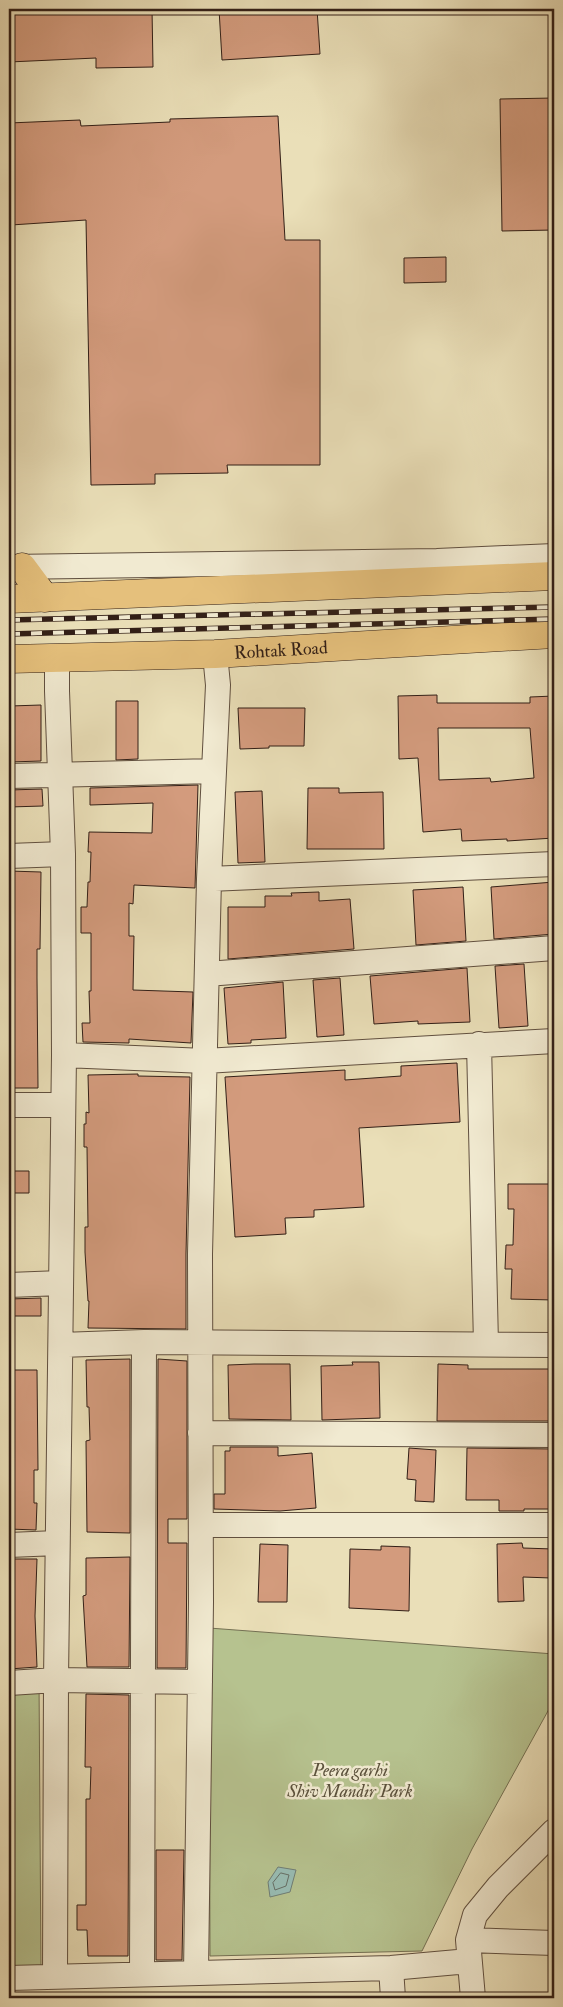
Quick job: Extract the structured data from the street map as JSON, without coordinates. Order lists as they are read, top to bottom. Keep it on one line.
{"streets":{"highway":["Rohtak Road"]},"parks":["Peera garhi Shiv Mandir Park"]}
